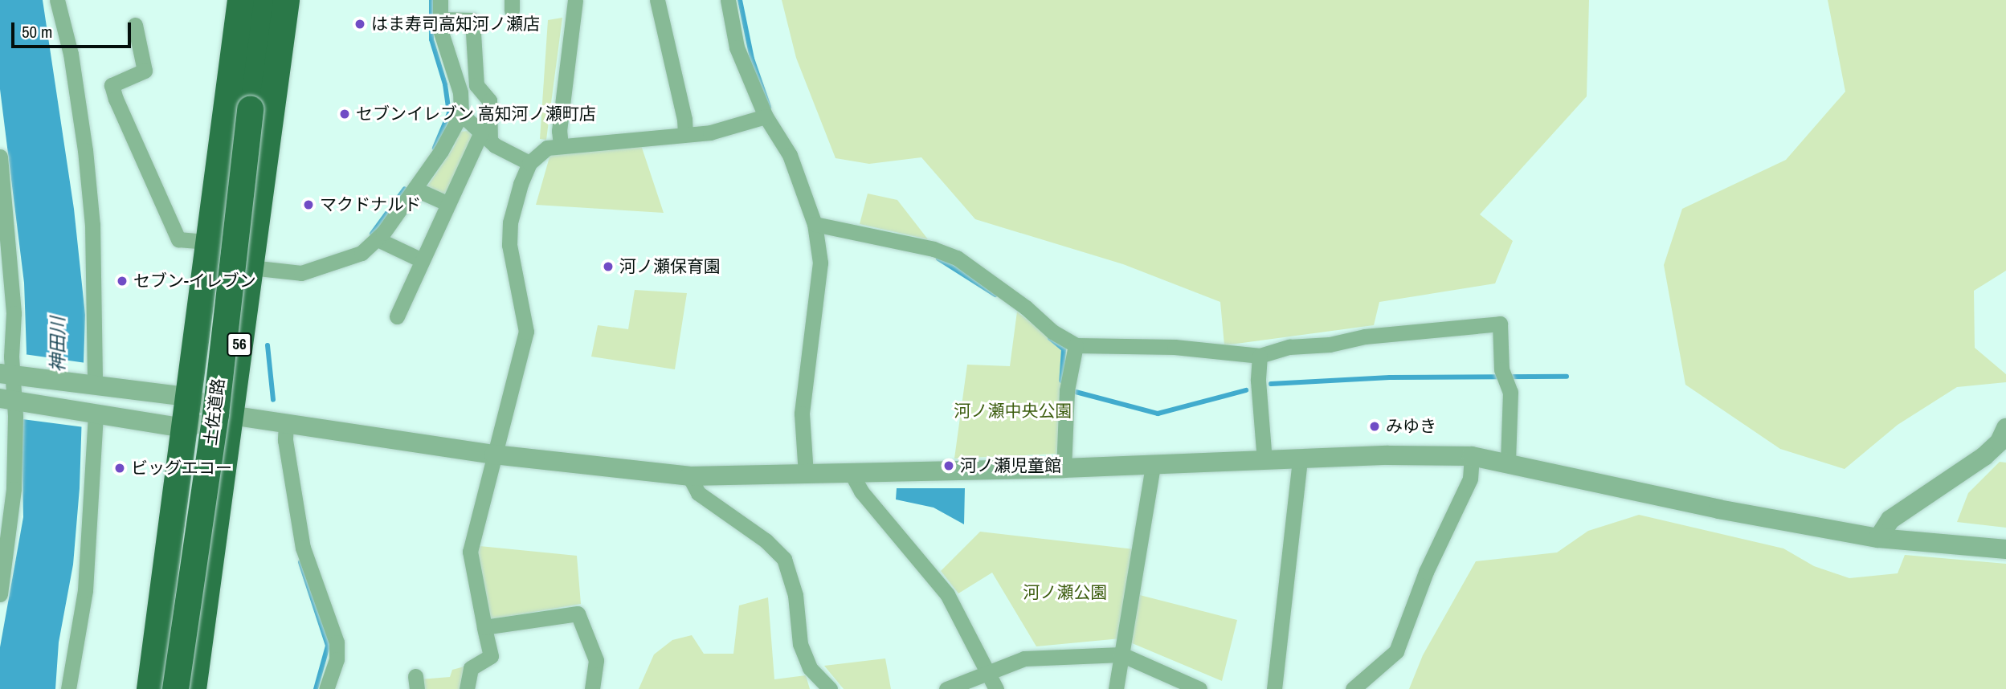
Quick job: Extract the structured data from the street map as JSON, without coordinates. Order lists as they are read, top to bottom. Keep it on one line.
{"streets":{"highway":["56","土佐道路"]},"water":["神田川"],"parks":["河ノ瀬中央公園","河ノ瀬公園"],"places":["はま寿司高知河ノ瀬店","セブンイレブン 高知河ノ瀬町店","マクドナルド","河ノ瀬保育園","セブン-イレブン","みゆき","河ノ瀬児童館","ビッグエコー"],"scale_bar":"50 m"}
